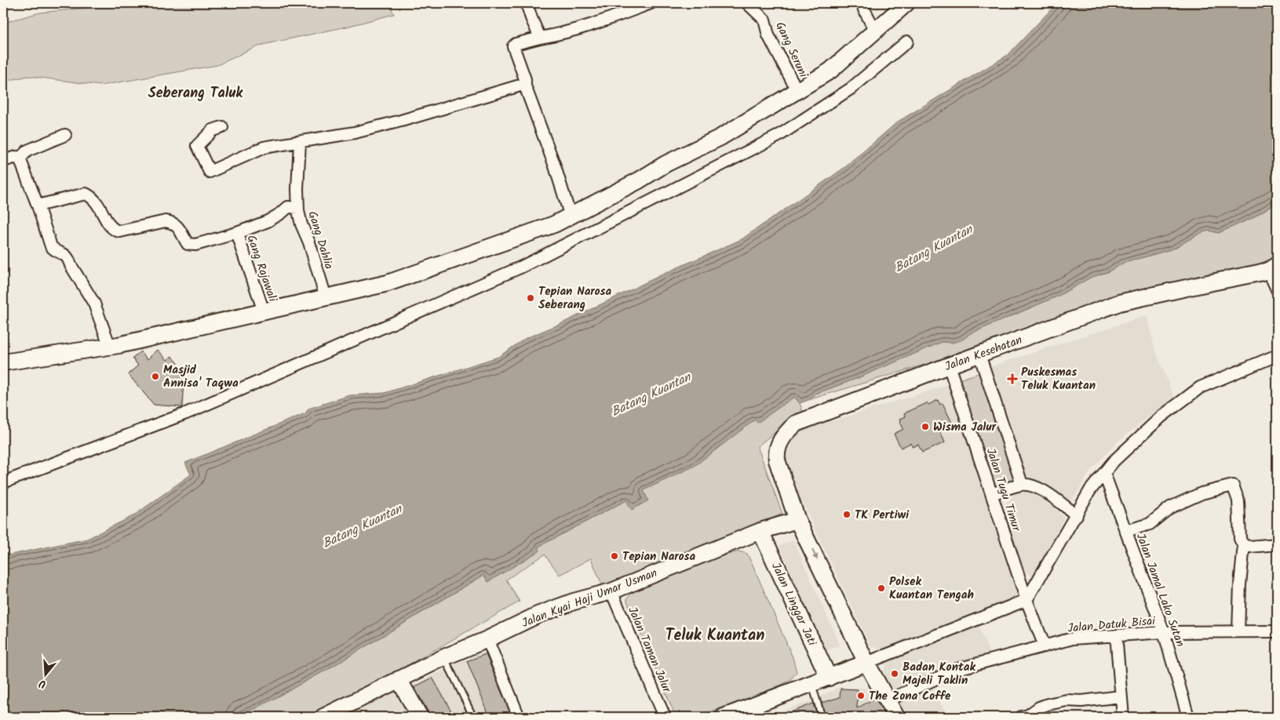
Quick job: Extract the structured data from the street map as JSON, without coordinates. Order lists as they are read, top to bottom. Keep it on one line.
{"streets":{"street":["Gang Seruni","Gang Dahlia","Gang Rajawali","Jalan Kesehatan","Jalan Tugu Timur","Jalan Jamal Lako Sutan","Jalan Kyai Haji Umar Usman","Jalan Linggar Jati","Jalan Datuk Bisai","Jalan Taman Jalur"]},"crossings":[["Jalan Kesehatan","Jalan Tugu Timur"],["Jalan Kesehatan","Jalan Kyai Haji Umar Usman"],["Jalan Tugu Timur","Jalan Datuk Bisai"],["Jalan Jamal Lako Sutan","Jalan Datuk Bisai"],["Jalan Kyai Haji Umar Usman","Jalan Linggar Jati"],["Jalan Kyai Haji Umar Usman","Jalan Taman Jalur"]],"districts":["Seberang Taluk","Teluk Kuantan"],"water":["Batang Kuantan"],"places":{"other":["Tepian Narosa Seberang","Masjid Annisa' Taqwa","Wisma Jalur","TK Pertiwi","Tepian Narosa","Polsek Kuantan Tengah","Badan Kontak Majeli Taklin","The Zona Coffe"],"health":["Puskesmas Teluk Kuantan"]},"north":"bottom"}
